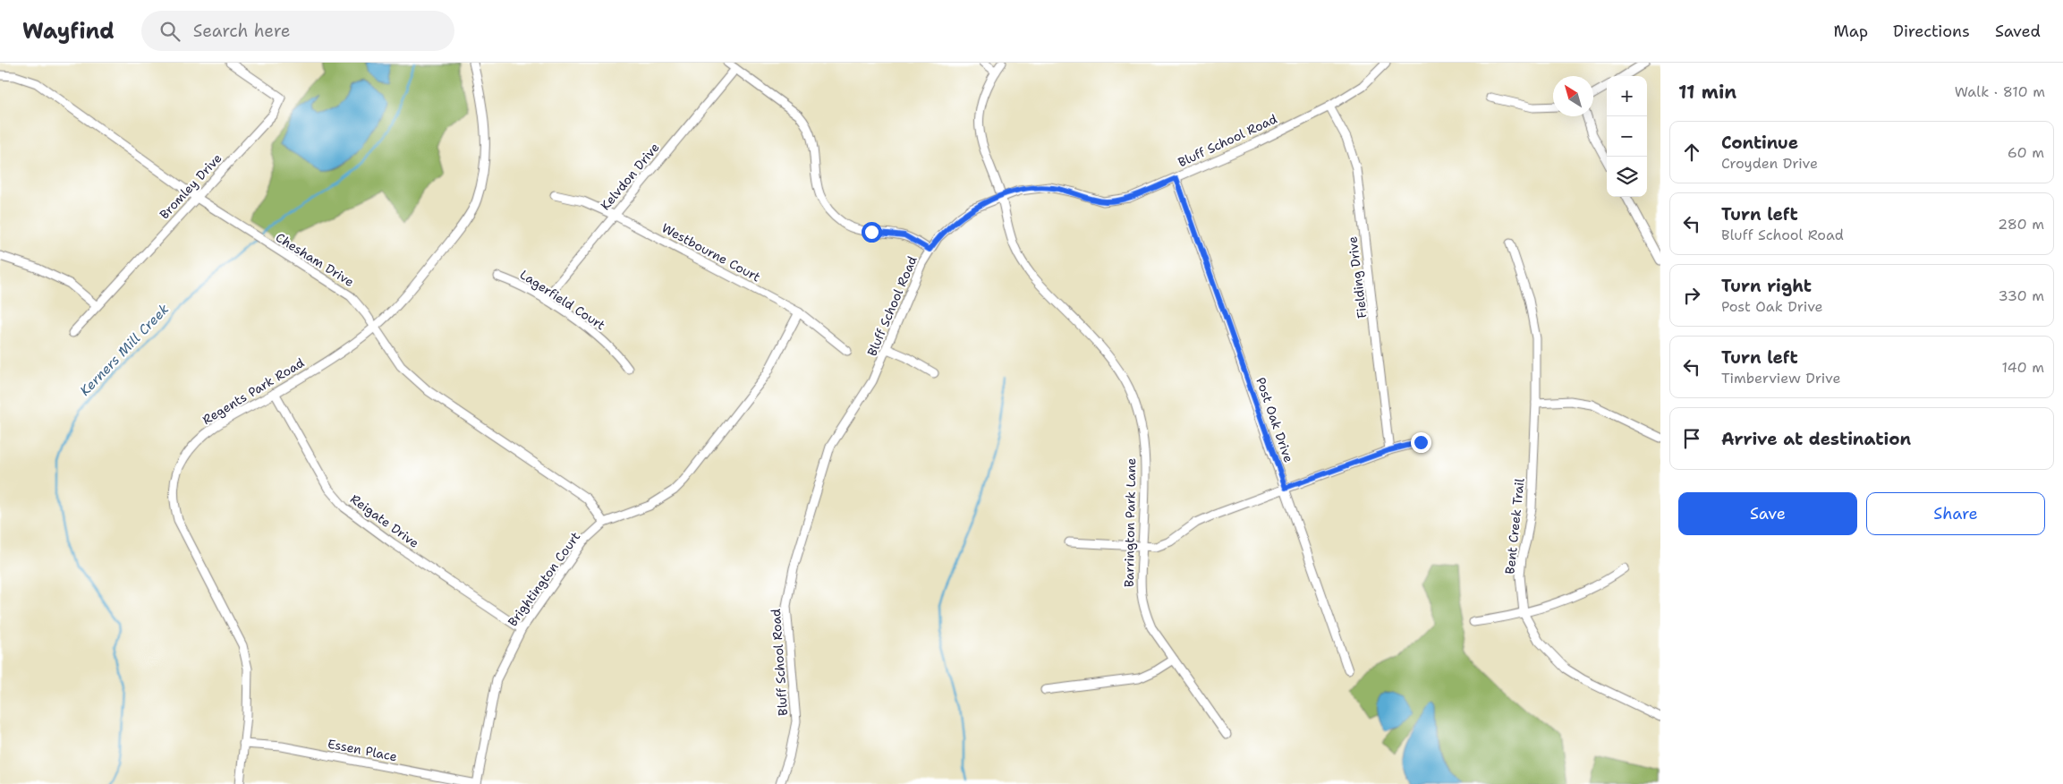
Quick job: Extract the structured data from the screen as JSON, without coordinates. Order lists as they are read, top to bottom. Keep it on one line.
{"streets":{"street":["Bluff School Road","Kelvdon Drive","Bromley Drive","Westbourne Court","Chesham Drive","Fielding Drive","Lagerfield Court","Regents Park Road","Post Oak Drive","Reigate Drive","Barrington Park Lane","Bent Creek Trail","Brightington Court","Essen Place"]},"crossings":[["Bluff School Road","Fielding Drive"],["Bluff School Road","Post Oak Drive"],["Bluff School Road","Barrington Park Lane"],["Kelvdon Drive","Westbourne Court"],["Kelvdon Drive","Lagerfield Court"],["Bromley Drive","Chesham Drive"],["Westbourne Court","Brightington Court"],["Chesham Drive","Regents Park Road"],["Chesham Drive","Brightington Court"],["Regents Park Road","Reigate Drive"],["Regents Park Road","Essen Place"],["Reigate Drive","Brightington Court"],["Brightington Court","Essen Place"]],"water":["Kerners Mill Creek"],"north":"top left","page":{"header":"Wayfind","search":"Search here","nav":["Map","Directions","Saved"],"heading":["11 min","Walk · 810 m"],"map_buttons":["+","−"],"list":[["Continue","Croyden Drive","60 m"],["Turn left","Bluff School Road","280 m"],["Turn right","Post Oak Drive","330 m"],["Turn left","Timberview Drive","140 m"],"Arrive at destination"],"buttons":["Save","Share"]}}
